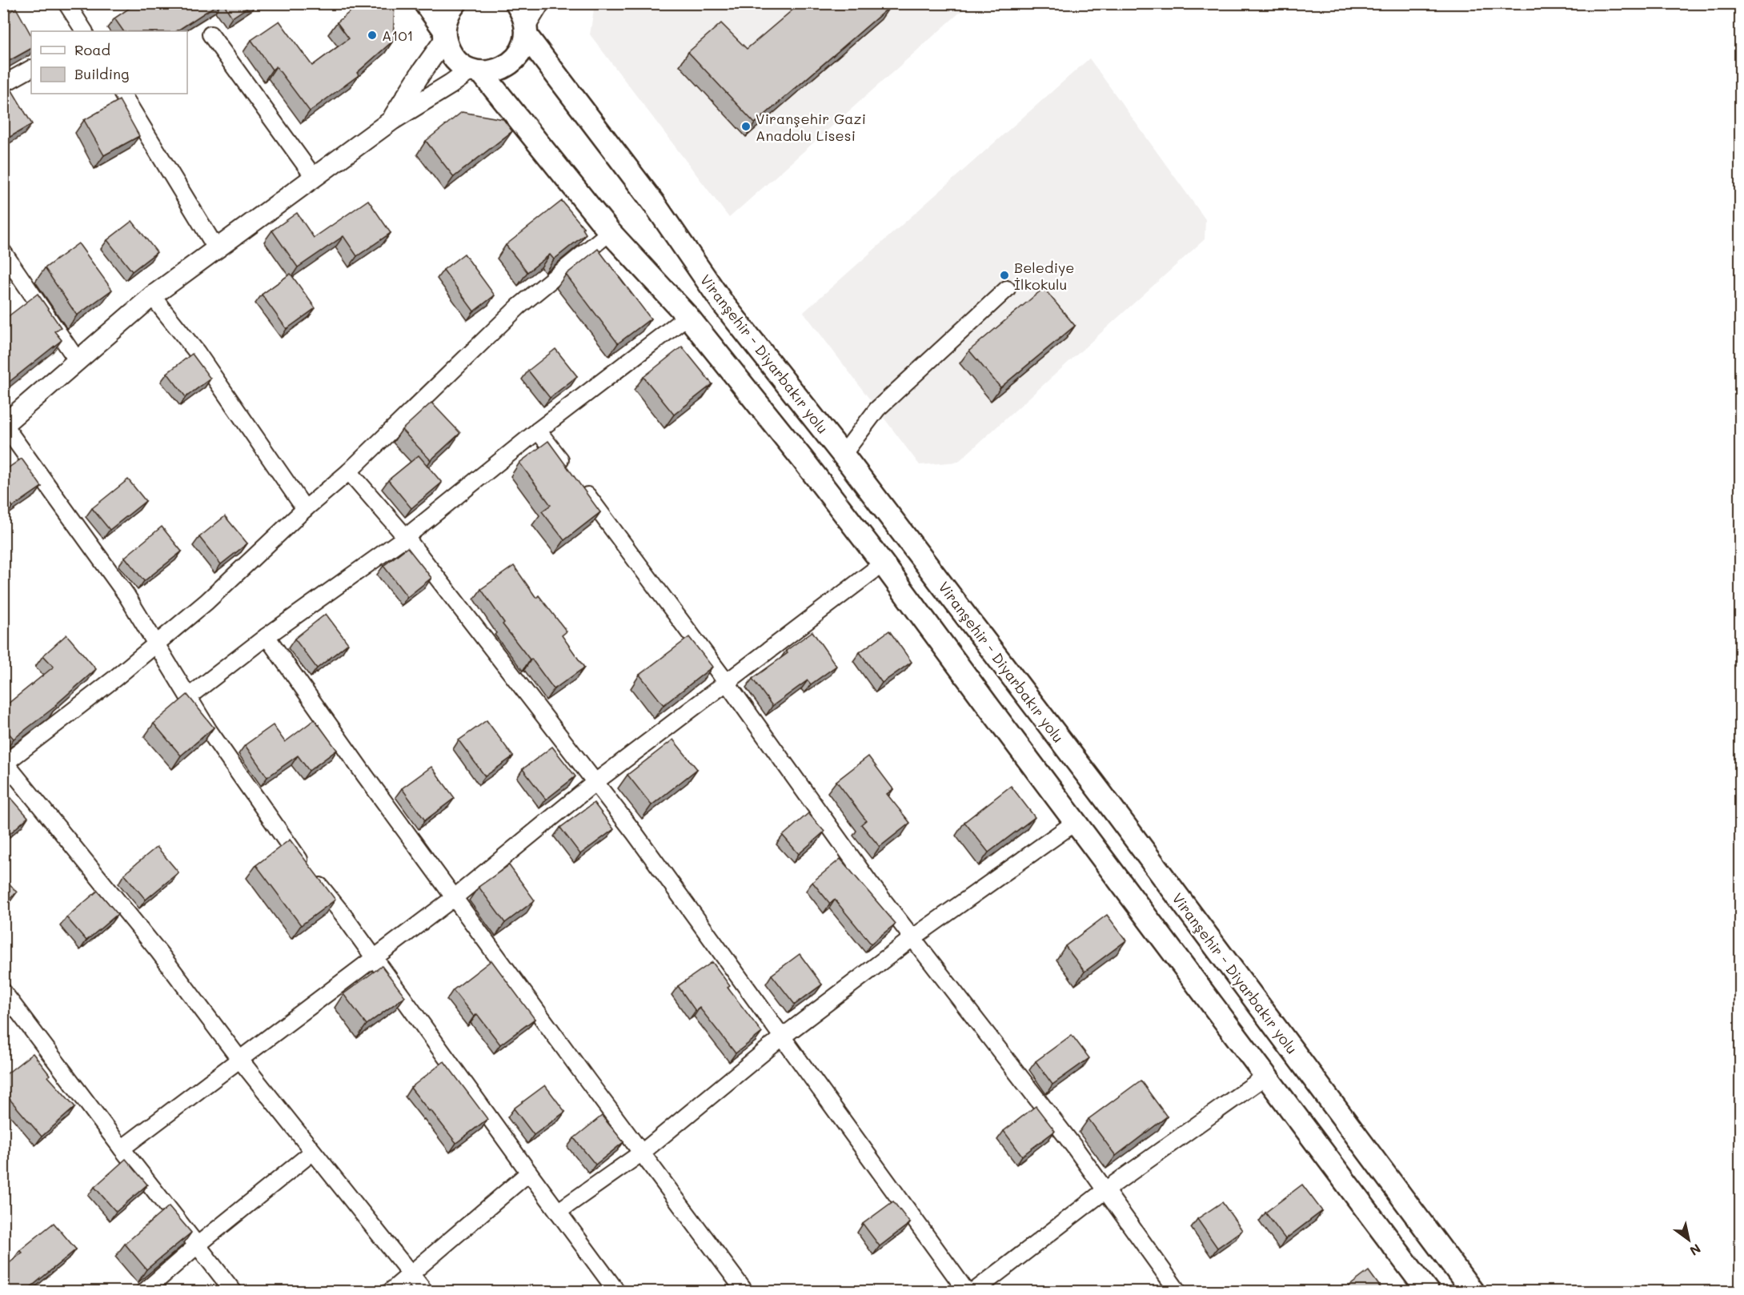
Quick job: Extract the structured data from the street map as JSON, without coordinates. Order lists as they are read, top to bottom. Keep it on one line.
{"streets":{"main road":["Viranşehir - Diyarbakır yolu"]},"places":["A101","Viranşehir Gazi Anadolu Lisesi","Belediye İlkokulu"],"legend":["Road","Building"],"north":"bottom right"}
